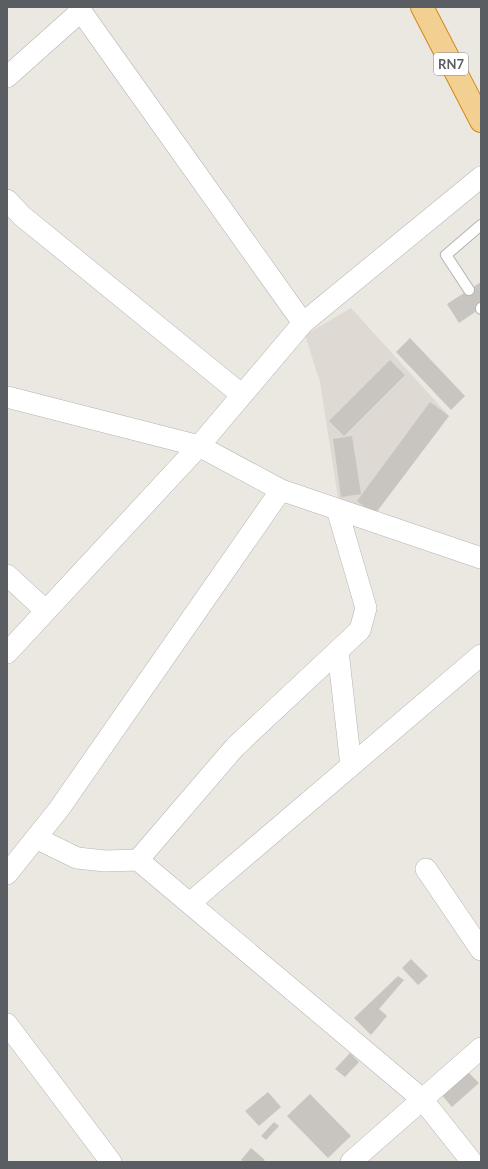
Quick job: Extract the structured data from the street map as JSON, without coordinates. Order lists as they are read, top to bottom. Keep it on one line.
{"streets":{"highway":["RN7"]}}
